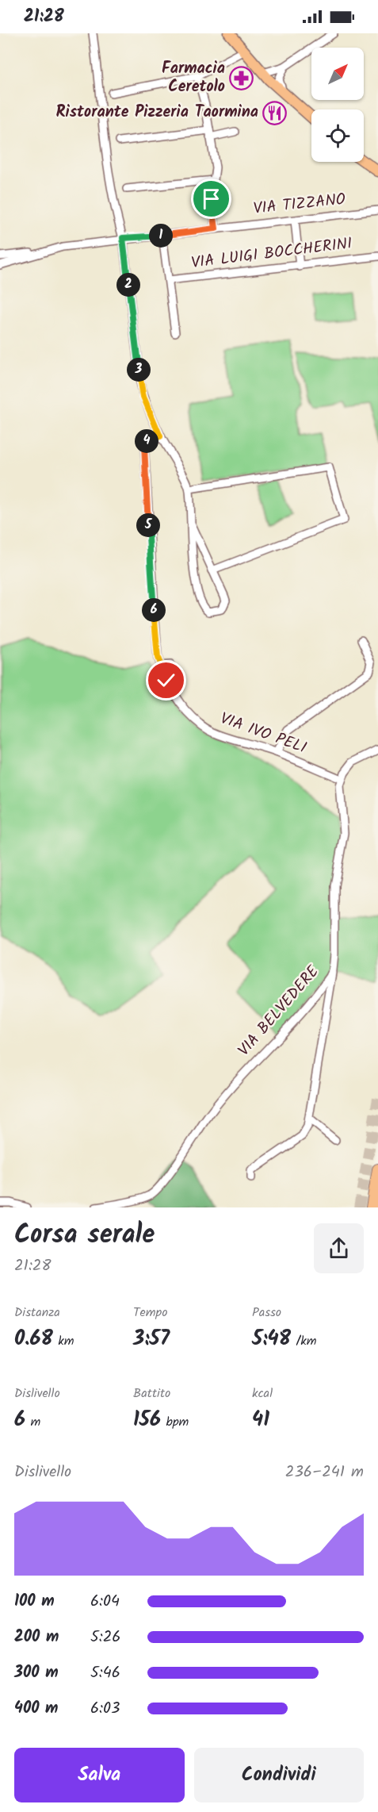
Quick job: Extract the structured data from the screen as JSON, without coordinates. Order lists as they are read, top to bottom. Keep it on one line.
{"streets":{"street":["VIA TIZZANO","VIA LUIGI BOCCHERINI","VIA IVO PELI","VIA BELVEDERE"]},"crossings":[["VIA IVO PELI","VIA BELVEDERE"]],"places":{"pharmacy":["Farmacia Ceretolo"],"restaurant":["Ristorante Pizzeria Taormina"]},"north":"top right","page":{"status":"21:28","pins":["1","2","3","4","5","6"],"heading":["Corsa serale","21:28"],"stats":[["Distanza","0.68 km"],["Tempo","3:57"],["Passo","5:48 /km"],["Dislivello","6 m"],["Battito","156 bpm"],["kcal","41"]],"chart":["Dislivello","236–241 m"],"list":[{"name":"100 m","note":"6:04"},{"name":"200 m","note":"5:26"},{"name":"300 m","note":"5:46"},{"name":"400 m","note":"6:03"}],"buttons":["Salva","Condividi"]}}
